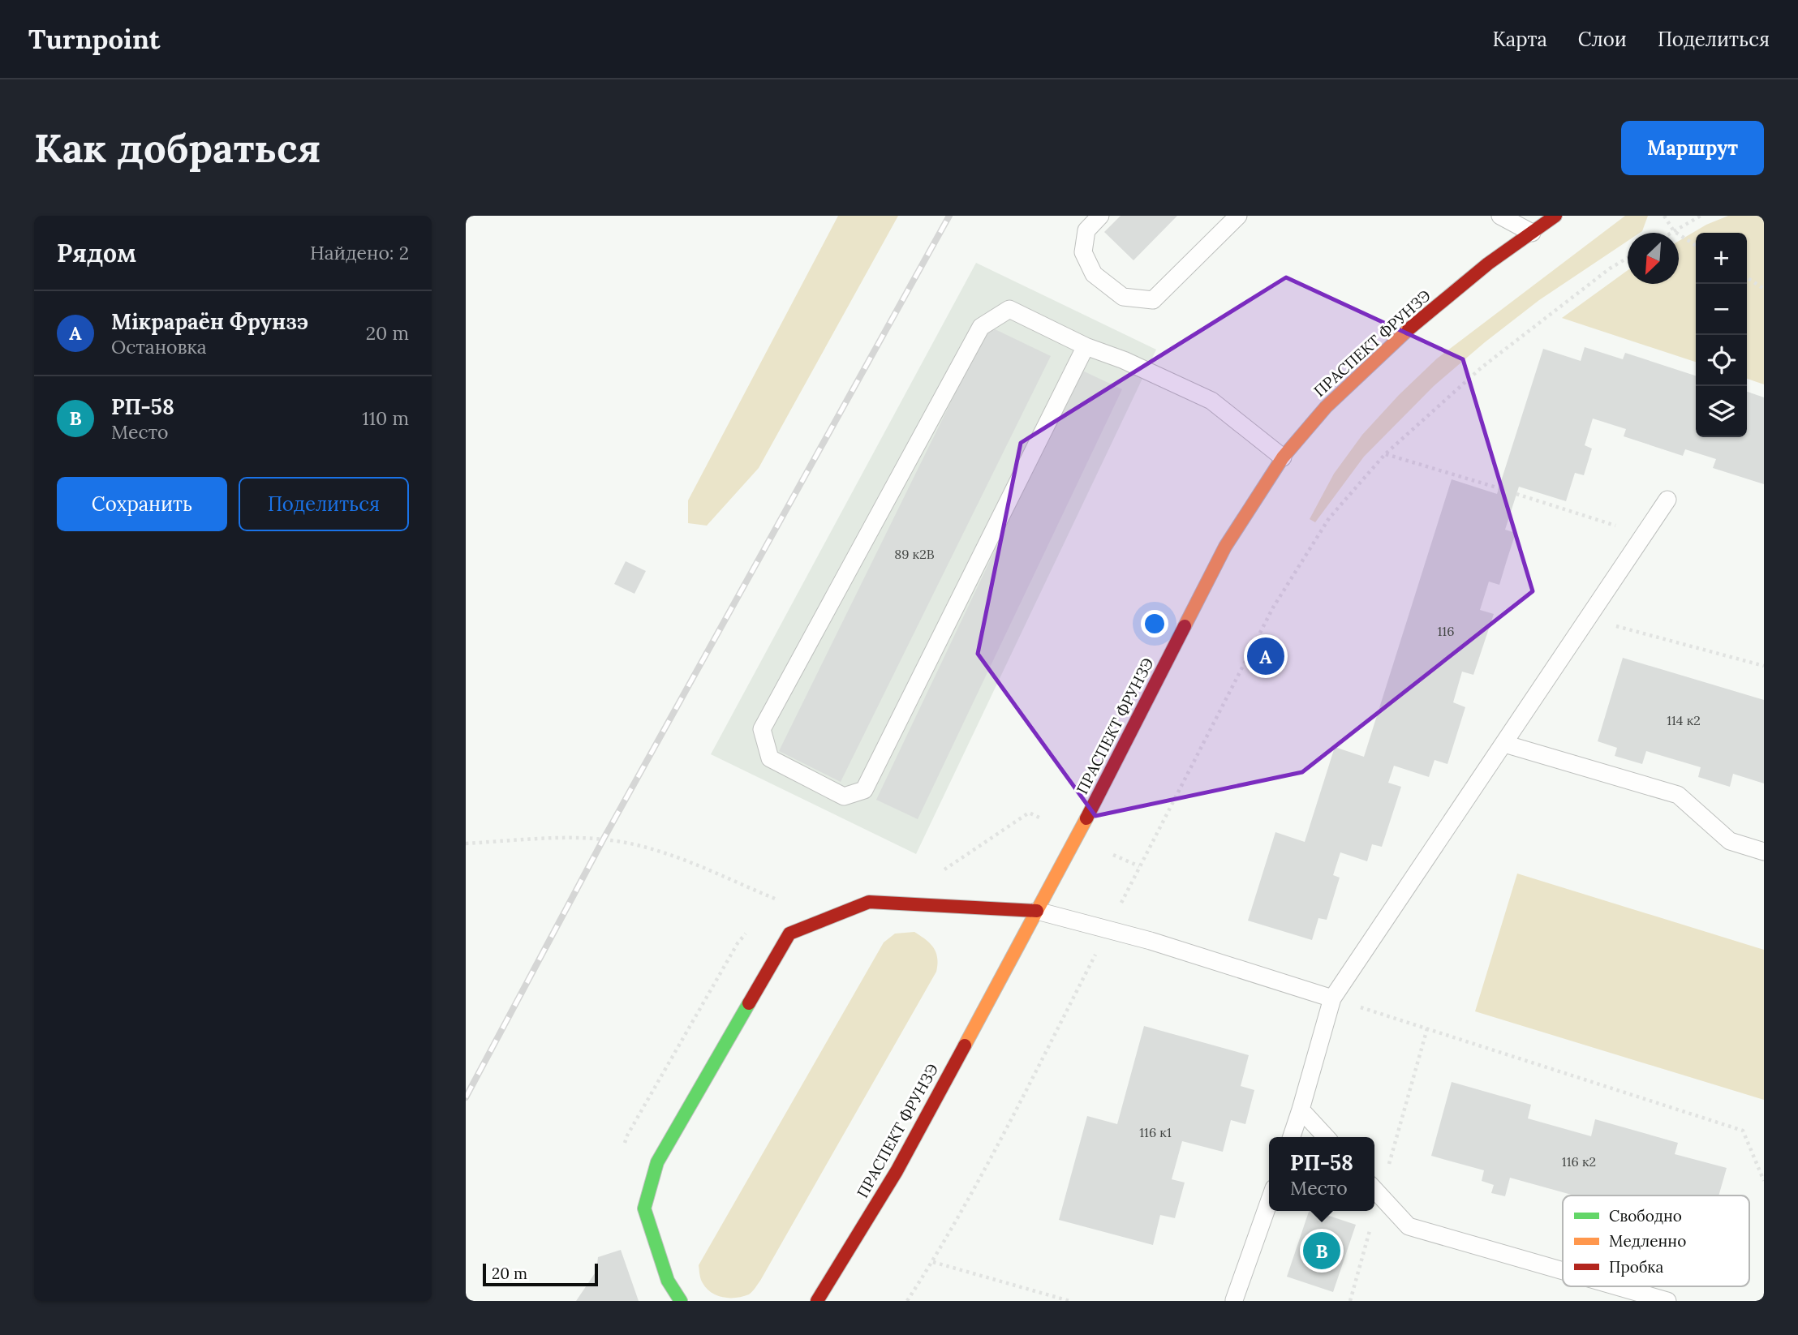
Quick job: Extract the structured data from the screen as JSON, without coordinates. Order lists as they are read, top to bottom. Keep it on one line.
{"streets":{"main road":["ПРАСПЕКТ ФРУНЗЭ"]},"house_numbers":["89 к2В","116","114 к2","116 к1","116 к2"],"legend":["Свободно","Медленно","Пробка"],"scale_bar":"20 m","north":"bottom left","page":{"header":"Turnpoint","nav":["Карта","Слои","Поделиться"],"buttons":["Маршрут",["Сохранить","Поделиться"]],"title":"Как добраться","heading":["Рядом","Найдено: 2"],"map_buttons":["+","−"],"list":[{"mark":"A","name":"Мікрараён Фрунзэ","note":"Остановка","value":"20 m"},{"mark":"B","name":"РП-58","note":"Место","value":"110 m"}],"pins":["A","B"],"popup":["РП-58","Место"],"scale":"20 m"}}
